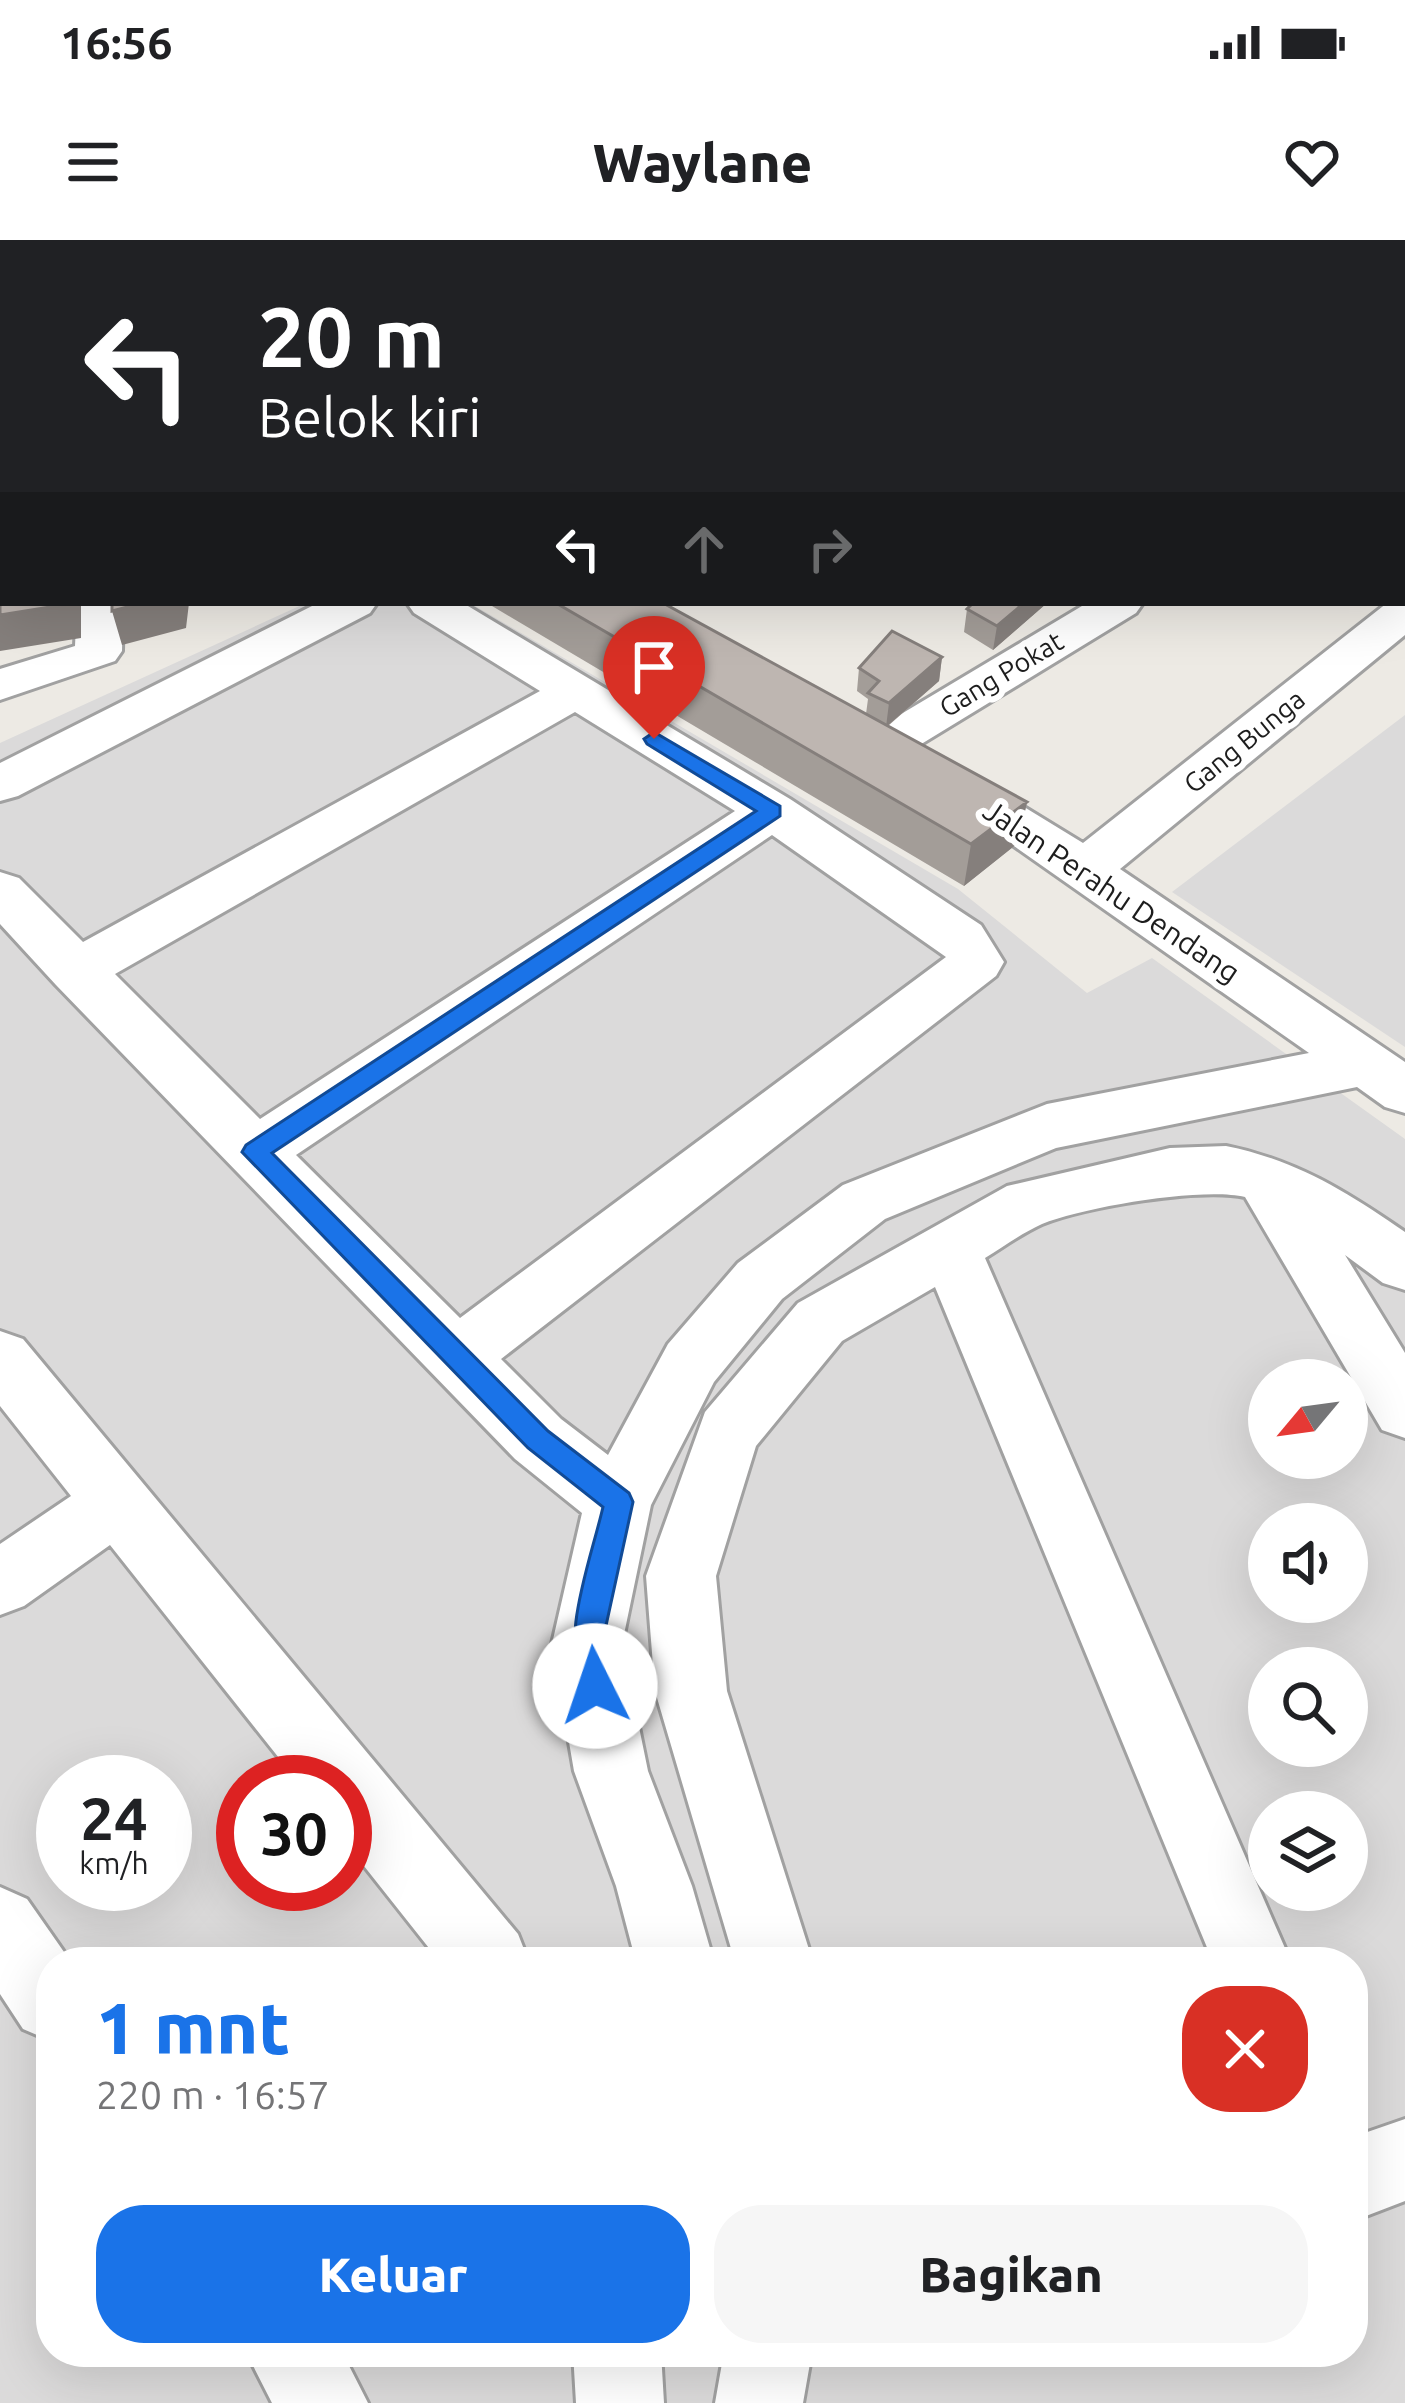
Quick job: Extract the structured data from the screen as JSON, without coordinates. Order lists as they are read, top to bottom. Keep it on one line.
{"streets":{"street":["Gang Pokat","Gang Bunga","Jalan Perahu Dendang"]},"crossings":[["Gang Pokat","Jalan Perahu Dendang"],["Gang Bunga","Jalan Perahu Dendang"]],"north":"bottom left","page":{"status":"16:56","header":"Waylane","turn":["20 m","Belok kiri"],"speed":"24 km/h","limit":"30","heading":["1 mnt","220 m · 16:57"],"buttons":["Keluar","Bagikan"]}}
